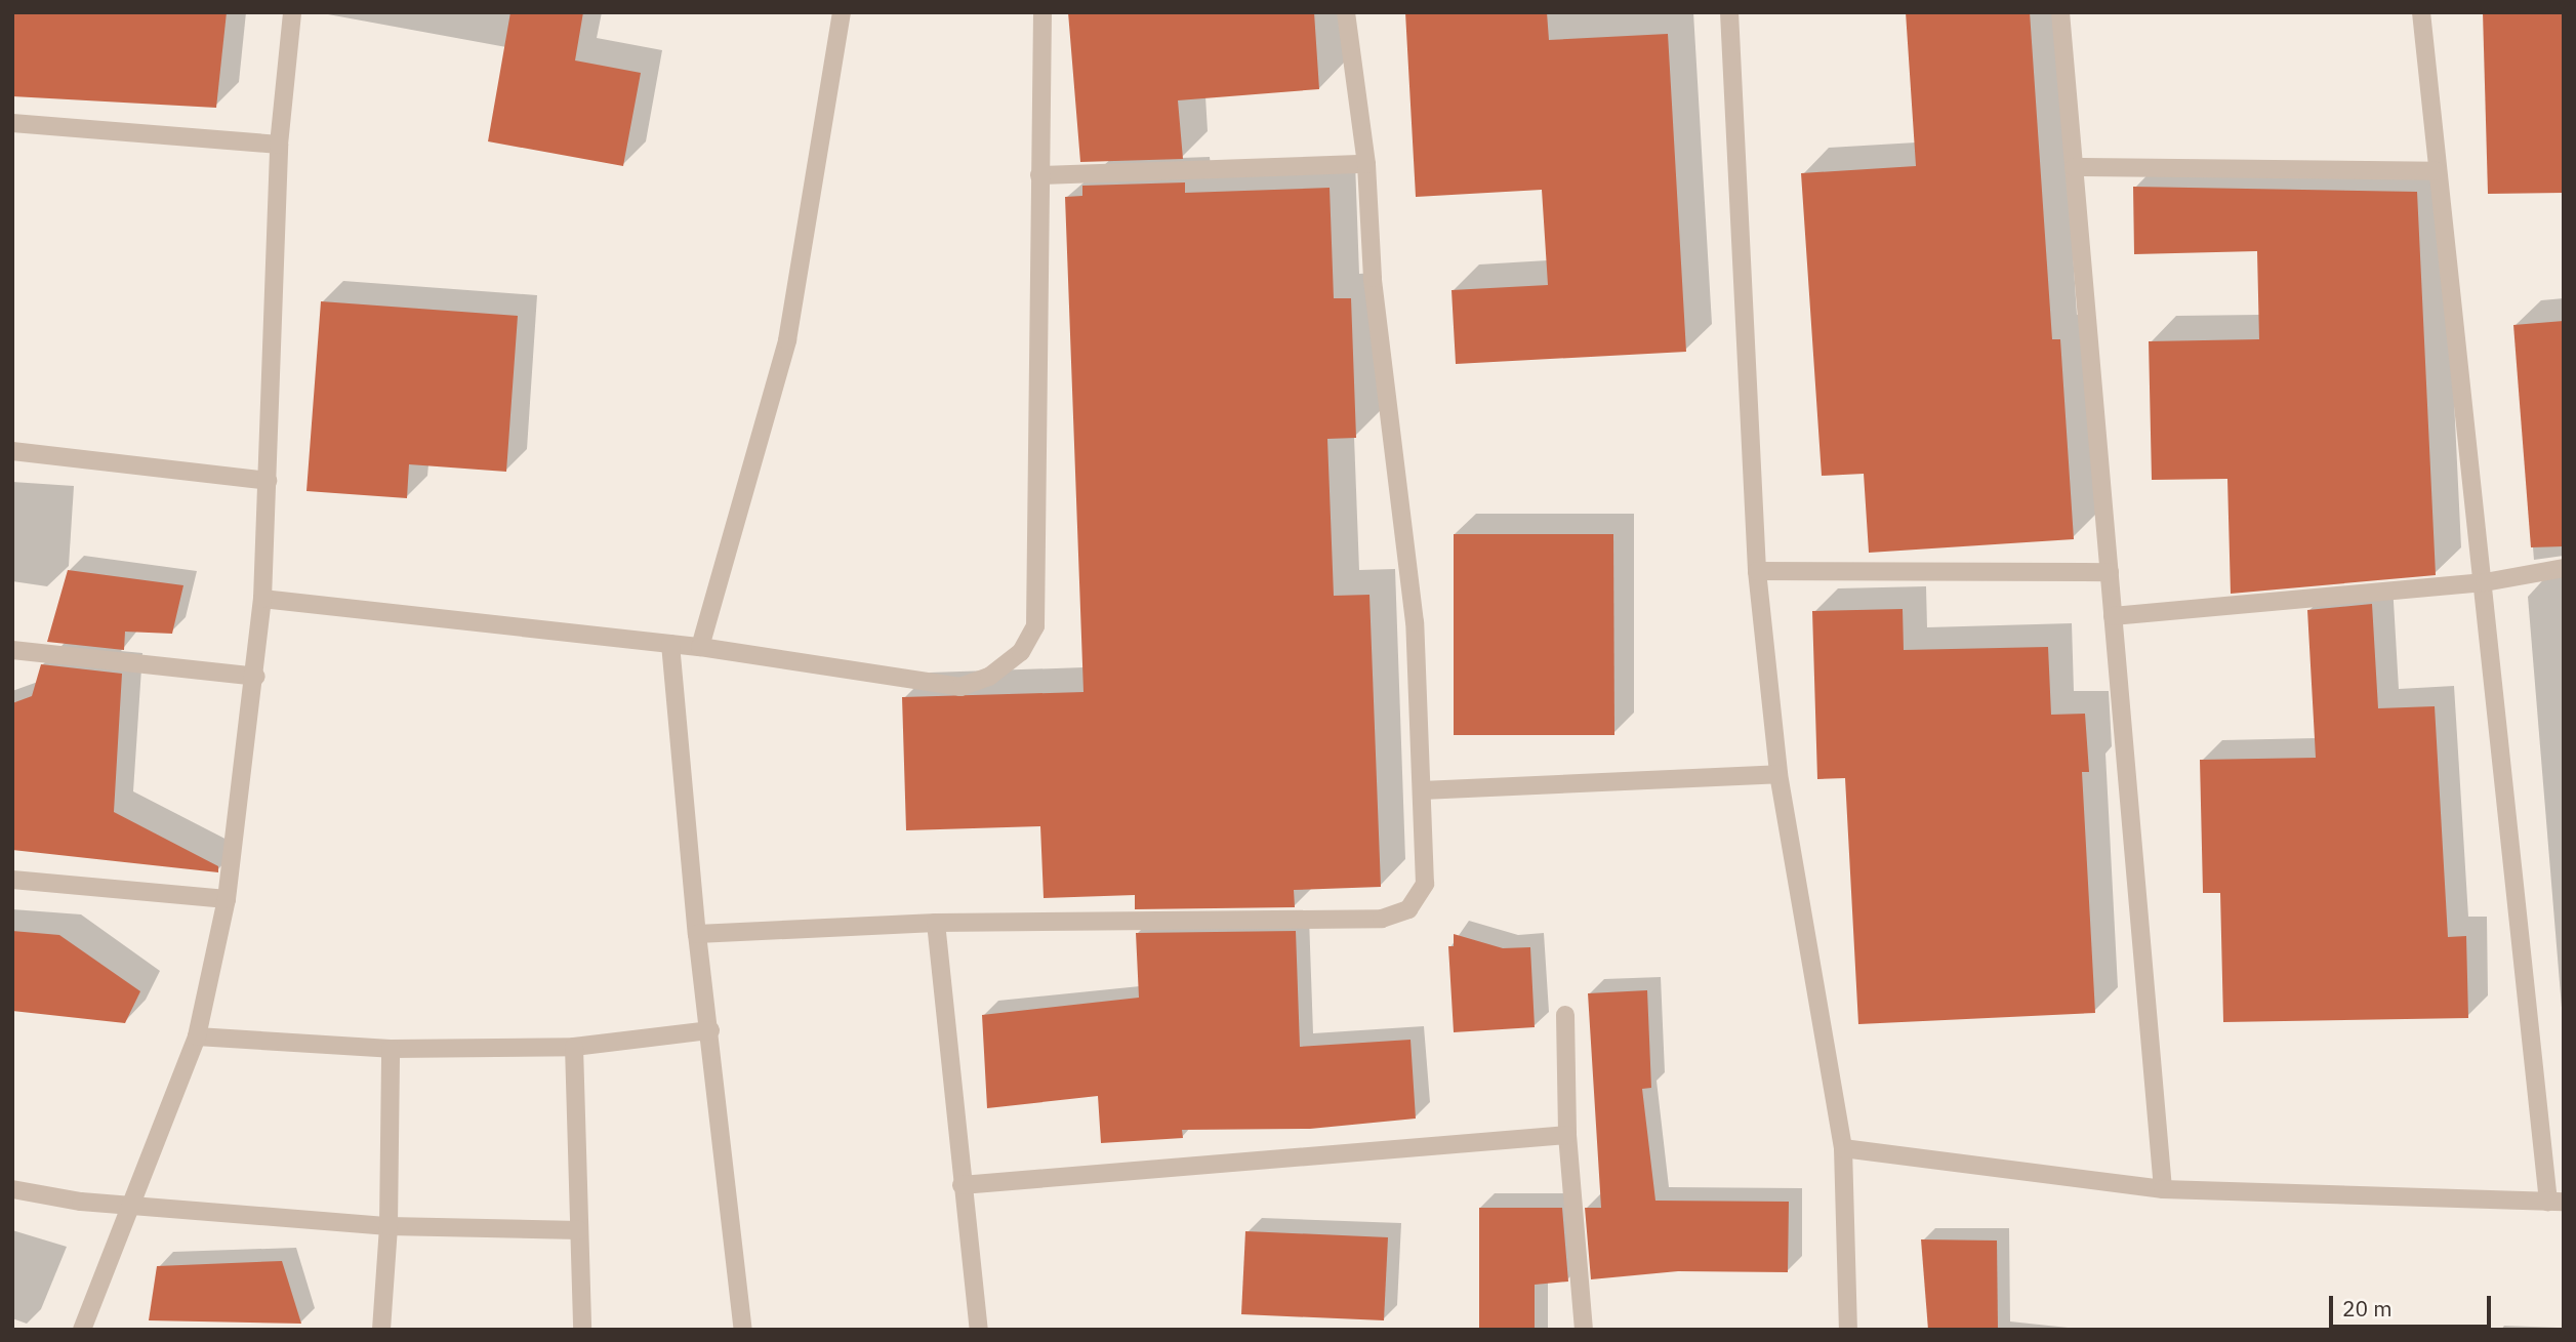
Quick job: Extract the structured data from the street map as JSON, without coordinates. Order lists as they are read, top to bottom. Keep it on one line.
{"scale_bar":"20 m"}
